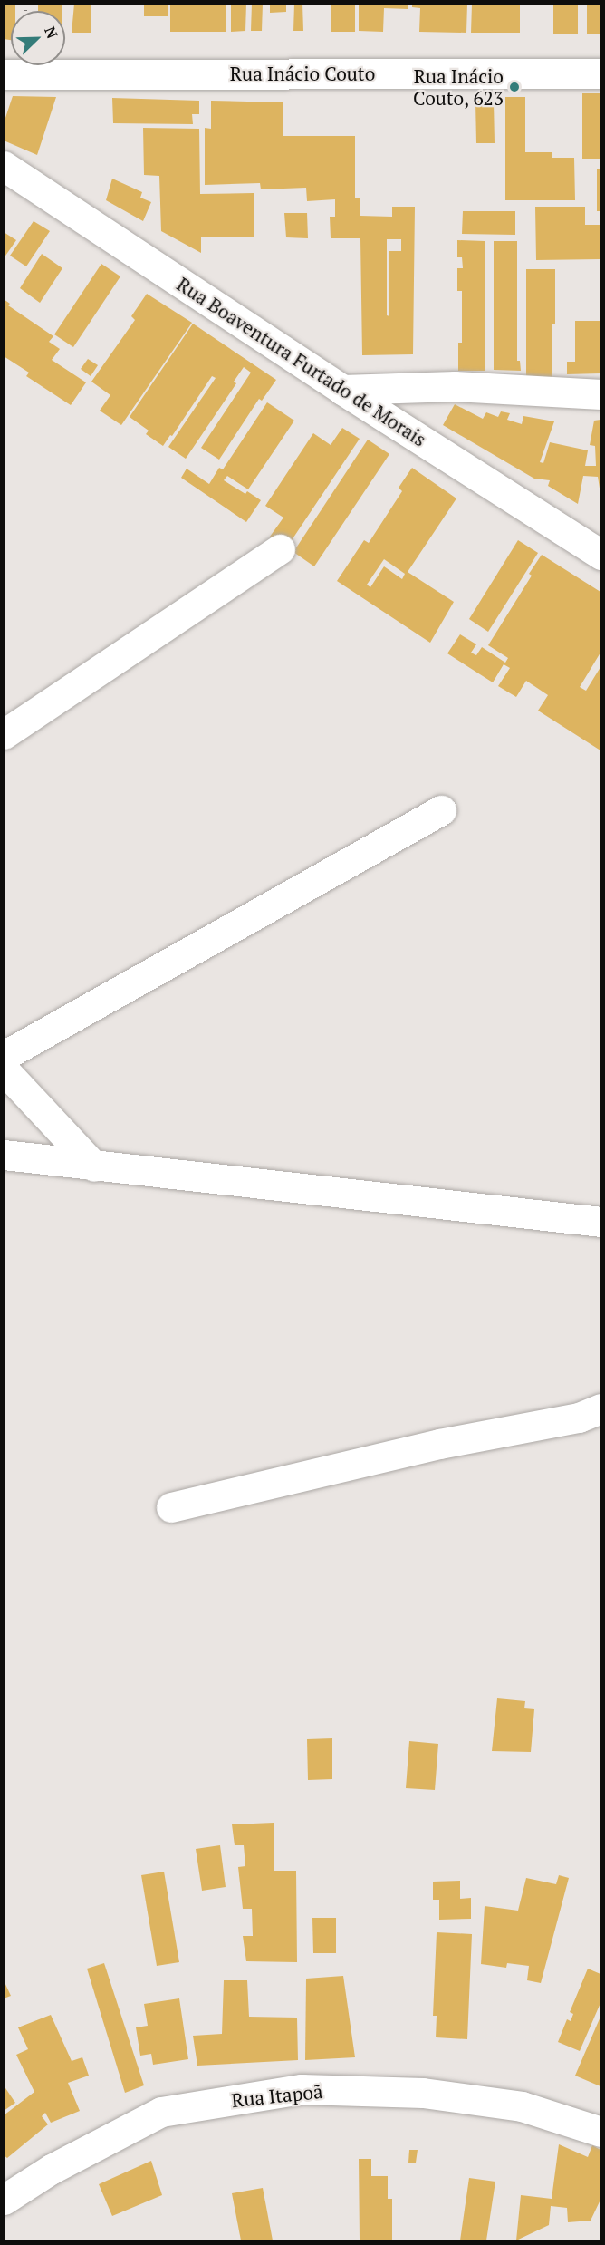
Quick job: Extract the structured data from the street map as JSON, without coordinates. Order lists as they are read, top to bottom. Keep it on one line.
{"streets":{"street":["Rua Inácio Couto","Rua Boaventura Furtado de Morais","Rua Itapoã"]},"places":["Rua Inácio Couto, 623"],"north":"top right"}
